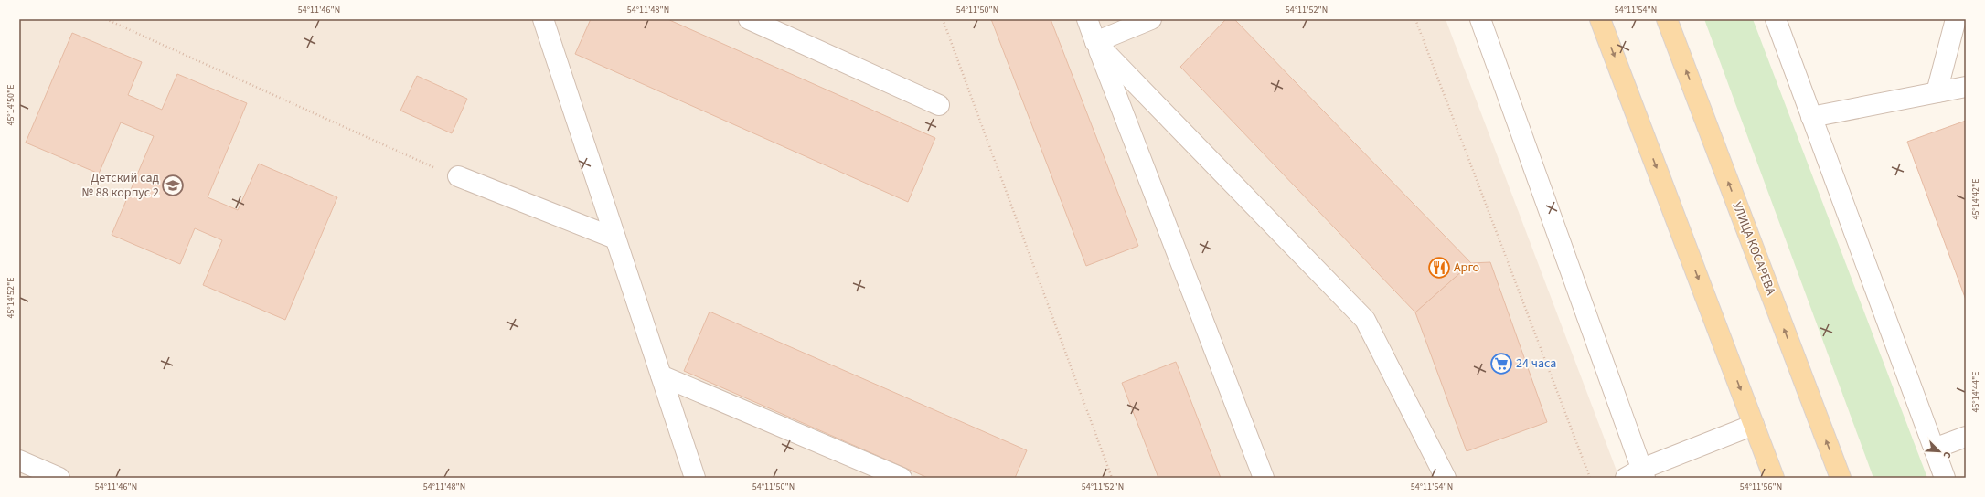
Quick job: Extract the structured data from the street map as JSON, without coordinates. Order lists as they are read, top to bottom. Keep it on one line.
{"streets":{"main road":["УЛИЦА КОСАРЕВА"]},"places":{"school or university":["Детский сад № 88 корпус 2"],"restaurant":["Арго"],"supermarket":["24 часа"]},"north":"bottom right","coordinates":["54°11'46\"N","54°11'48\"N","54°11'50\"N","54°11'52\"N","54°11'54\"N","45°14'50\"E","45°14'42\"E","45°14'52\"E","45°14'44\"E","54°11'56\"N"]}
